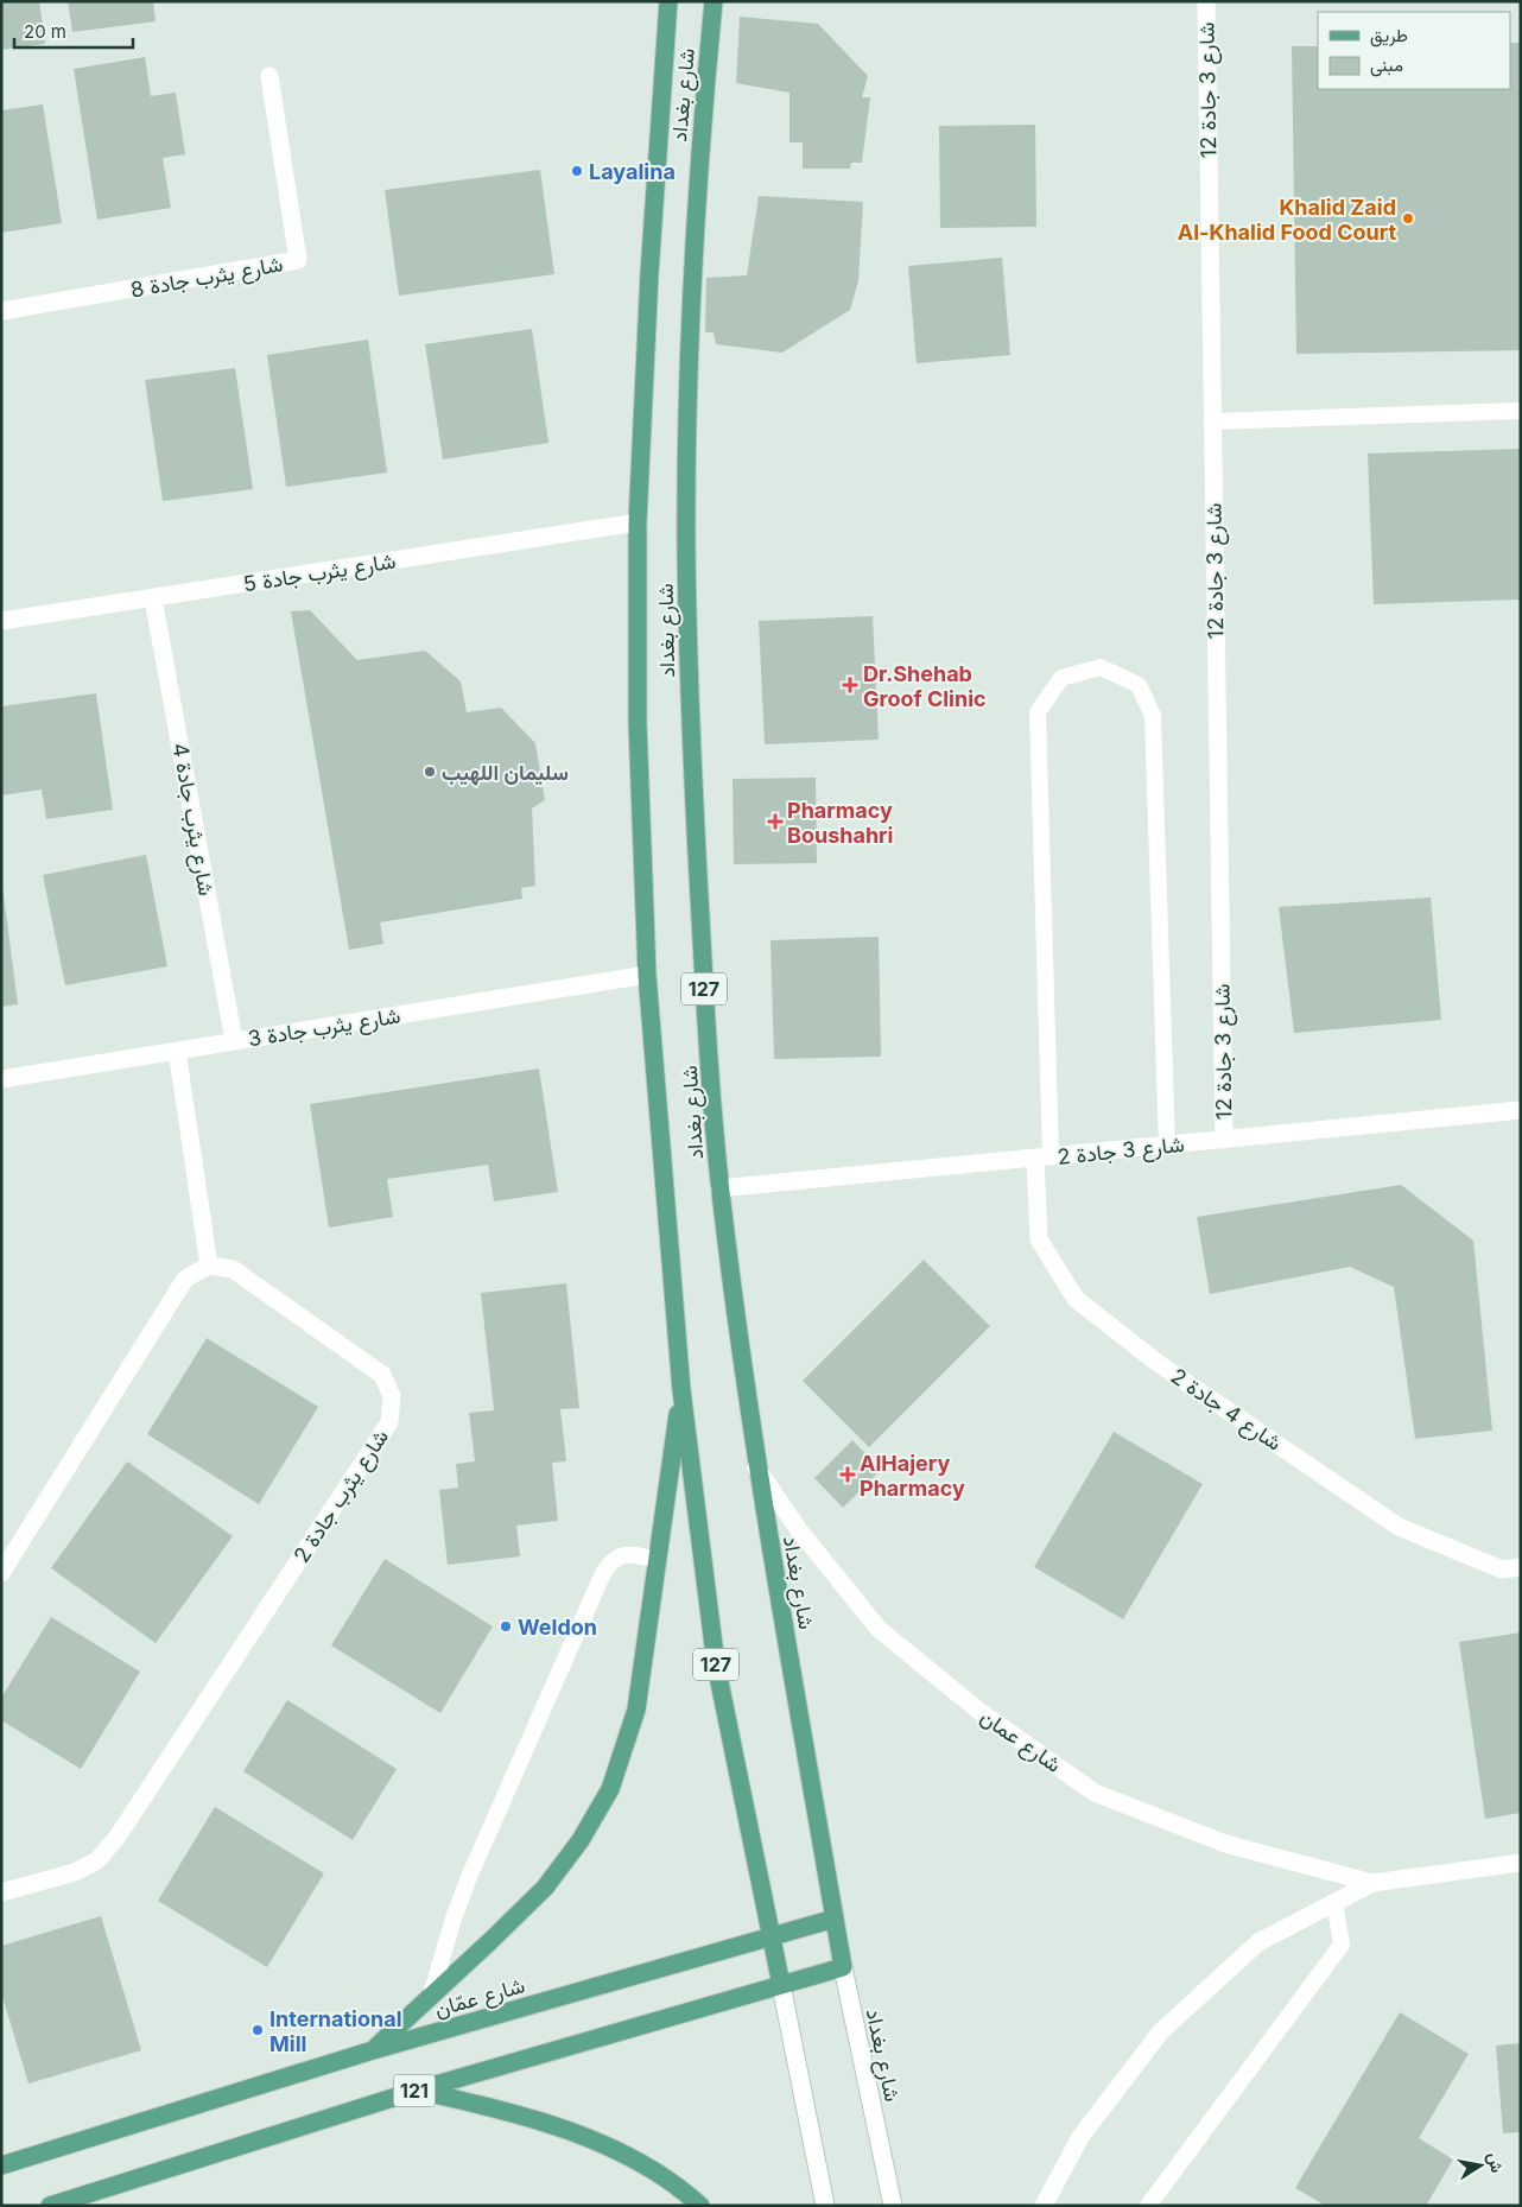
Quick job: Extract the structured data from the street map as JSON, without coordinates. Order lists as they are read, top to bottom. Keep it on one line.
{"streets":{"main road":["شارع بغداد","127","شارع عمّان","121"],"street":["شارع 3 جادة 12","شارع يثرب جادة 8","شارع يثرب جادة 5","شارع يثرب جادة 4","شارع يثرب جادة 3","شارع 3 جادة 2","شارع 4 جادة 2","شارع يثرب جادة 2","شارع عمان"]},"crossings":[["شارع 3 جادة 12","شارع 3 جادة 2"],["شارع بغداد","شارع يثرب جادة 5"],["شارع بغداد","شارع يثرب جادة 3"],["شارع بغداد","شارع 3 جادة 2"],["شارع بغداد","شارع عمان"],["شارع بغداد","شارع عمّان"],["شارع بغداد","121"],["شارع يثرب جادة 5","شارع يثرب جادة 4"],["شارع يثرب جادة 4","شارع يثرب جادة 3"],["شارع 3 جادة 2","شارع 4 جادة 2"]],"places":{"other":["Layalina","Khalid Zaid Al-Khalid Food Court","سليمان اللهيب","Weldon","International Mill"],"health":["Dr.Shehab Groof Clinic","Pharmacy Boushahri","AlHajery Pharmacy"]},"legend":["طريق","مبنى"],"scale_bar":"20 m","north":"right"}
